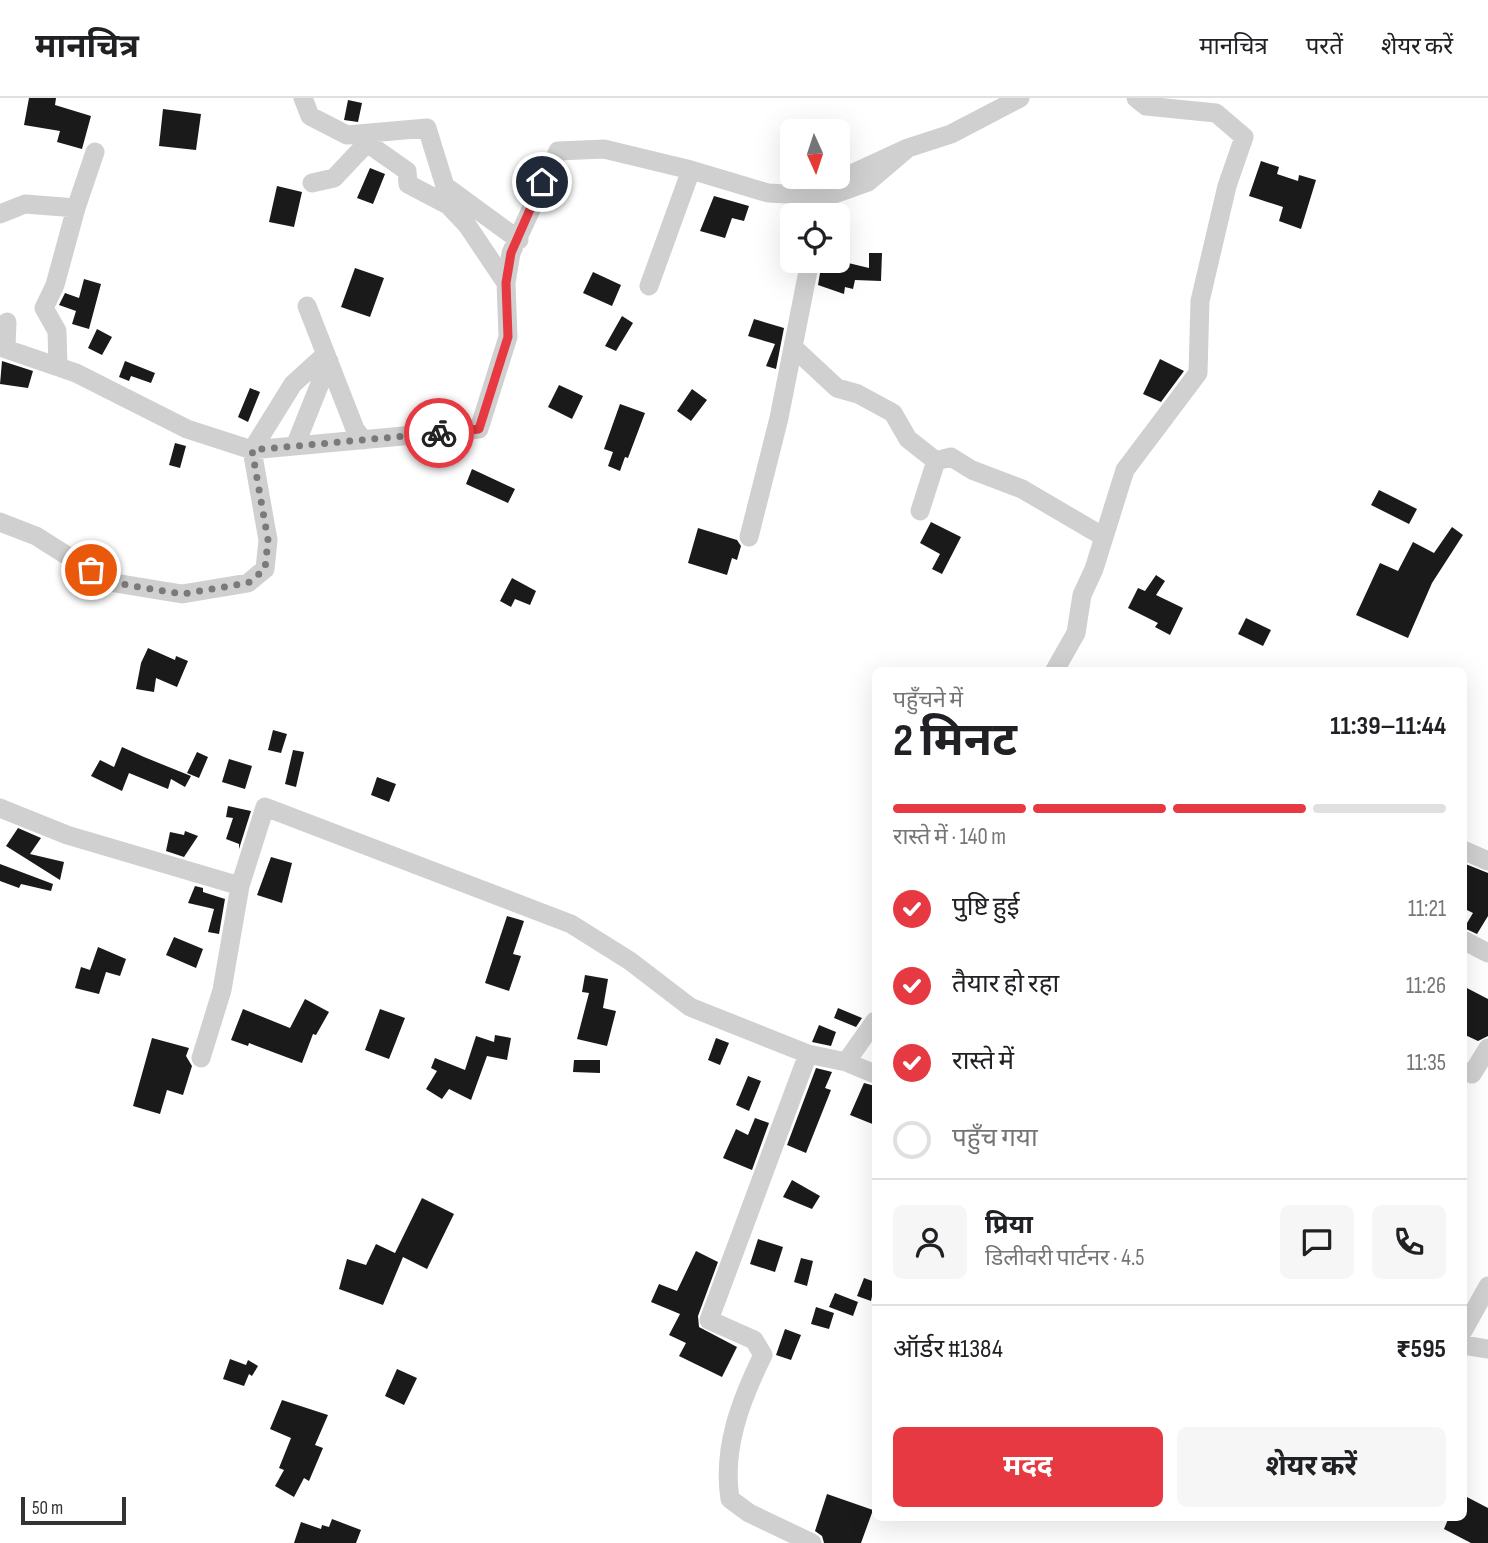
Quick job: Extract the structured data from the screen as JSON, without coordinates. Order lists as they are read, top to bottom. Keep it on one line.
{"scale_bar":"50 m","north":"bottom","page":{"header":"मानचित्र","nav":["मानचित्र","परतें","शेयर करें"],"heading":["2 मिनट","पहुँचने में","11:39–11:44"],"panel":["प्रिया","डिलीवरी पार्टनर · 4.5","ऑर्डर #1384","₹595"],"bar":"रास्ते में · 140 m","list":[["पुष्टि हुई","11:21"],["तैयार हो रहा","11:26"],["रास्ते में","11:35"],"पहुँच गया"],"buttons":["मदद","शेयर करें"],"scale":"50 m"}}
